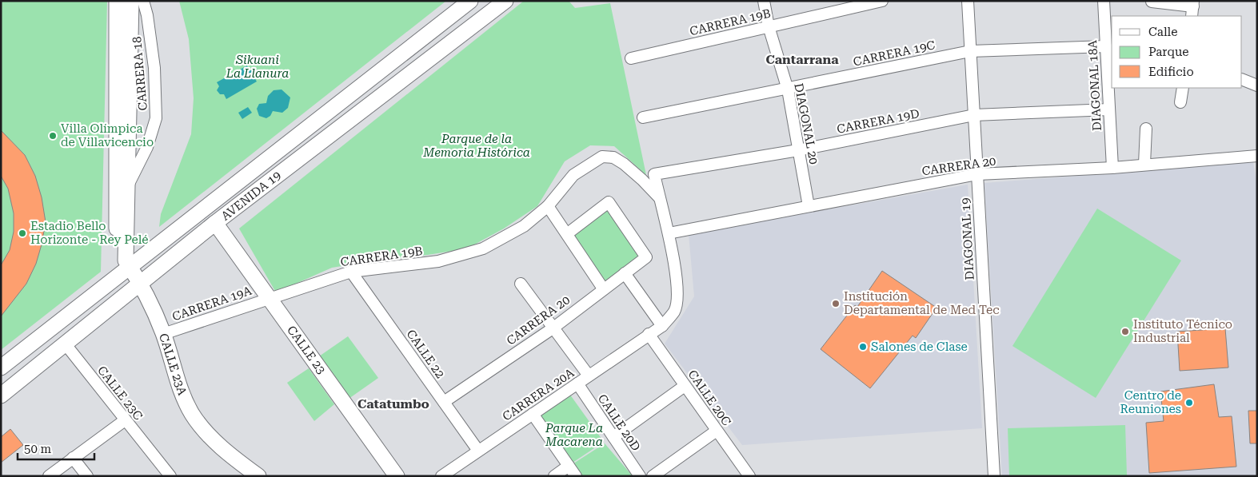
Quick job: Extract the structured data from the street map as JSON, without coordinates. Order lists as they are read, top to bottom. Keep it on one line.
{"streets":{"main road":["AVENIDA 19","CALLE 23","CALLE 23A"],"street":["CARRERA 19B","CARRERA 19C","CARRERA 18","DIAGONAL 18A","CARRERA 19D","DIAGONAL 20","CARRERA 20","DIAGONAL 19","CARRERA 19A","CALLE 22","CALLE 23C","CARRERA 20A","CALLE 20C","CALLE 20D"]},"crossings":[["CARRERA 19B","DIAGONAL 20"],["CARRERA 19B","CARRERA 19A"],["CARRERA 19B","CALLE 23"],["CARRERA 19B","CALLE 22"],["CARRERA 19C","DIAGONAL 18A"],["CARRERA 19C","DIAGONAL 20"],["CARRERA 19C","DIAGONAL 19"],["DIAGONAL 18A","CARRERA 19D"],["DIAGONAL 18A","CARRERA 20"],["CARRERA 19D","DIAGONAL 20"],["CARRERA 19D","DIAGONAL 19"],["DIAGONAL 20","CARRERA 20"],["CARRERA 20","DIAGONAL 19"],["CARRERA 20","CALLE 22"],["AVENIDA 19","CALLE 23"],["AVENIDA 19","CALLE 23A"],["AVENIDA 19","CALLE 23C"],["CARRERA 19A","CALLE 23"],["CARRERA 19A","CALLE 23A"],["CALLE 22","CARRERA 20A"],["CARRERA 20A","CALLE 20C"],["CARRERA 20A","CALLE 20D"]],"districts":["Cantarrana","Catatumbo"],"parks":["Sikuani La Llanura","Parque de la Memoria Histórica","Parque La Macarena"],"places":["Villa Olímpica de Villavicencio","Estadio Bello Horizonte - Rey Pelé","Institución Departamental de Med Tec","Instituto Técnico Industrial","Salones de Clase","Centro de Reuniones"],"legend":["Calle","Parque","Edificio"],"scale_bar":"50 m"}
